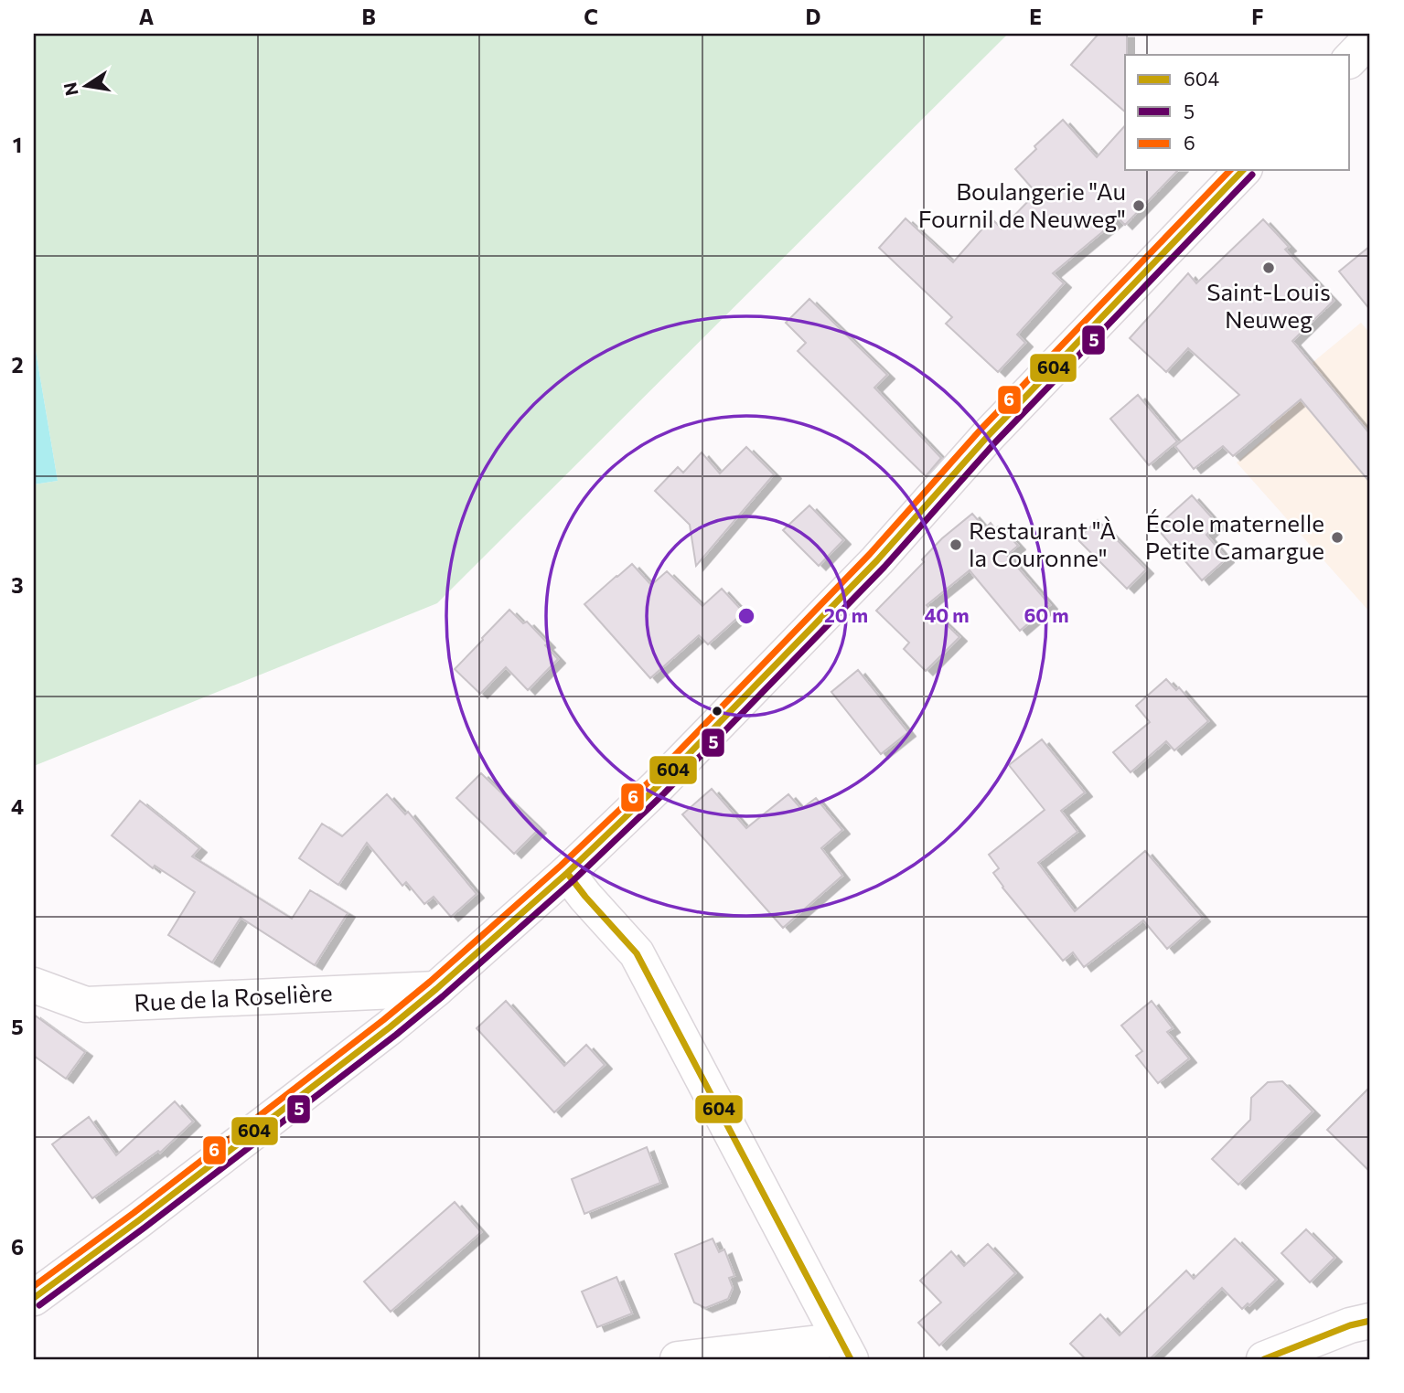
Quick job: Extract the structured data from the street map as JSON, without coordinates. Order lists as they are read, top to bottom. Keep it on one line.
{"streets":{"main road":["Rue de la Roselière"]},"places":["Boulangerie \"Au Fournil de Neuweg\"","Saint-Louis Neuweg","École maternelle Petite Camargue","Restaurant \"À la Couronne\""],"lines":["transit line 604","transit line 6","transit line 5"],"legend":["604","5","6"],"north":"left","grid":{"columns":["A","B","C","D","E","F"],"rows":["1","2","3","4","5","6"]},"rings":["20 m","40 m","60 m"]}
